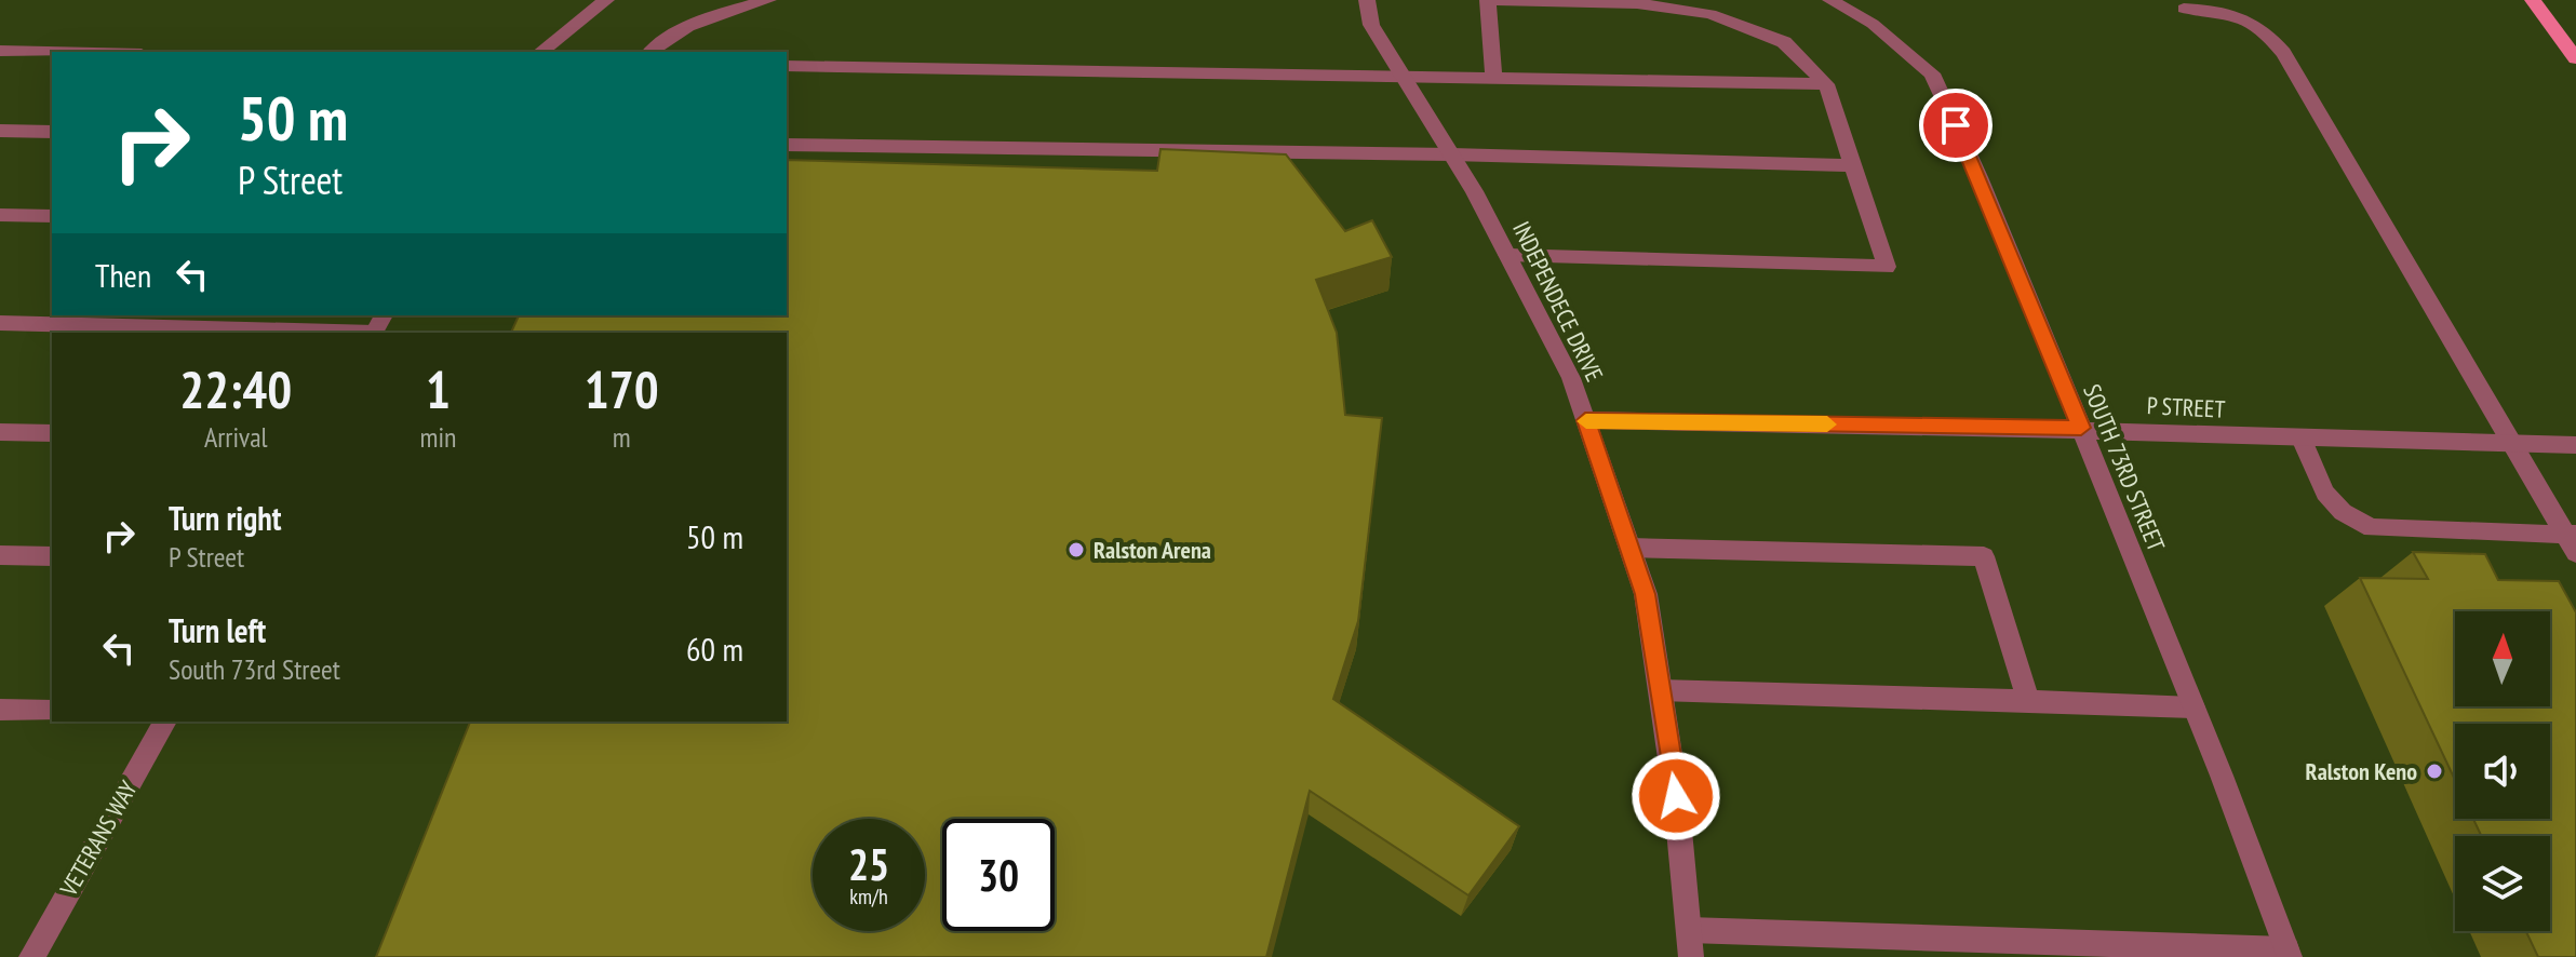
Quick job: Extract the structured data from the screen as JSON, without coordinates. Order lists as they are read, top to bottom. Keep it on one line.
{"streets":{"street":["INDEPENDECE DRIVE","P STREET","SOUTH 73RD STREET","VETERANS WAY"]},"crossings":[["INDEPENDECE DRIVE","P STREET"],["P STREET","SOUTH 73RD STREET"]],"places":["Ralston Arena","Ralston Keno"],"north":"top","page":{"turn":["50 m","P Street"],"then":"Then","eta":["22:40","Arrival","1","min","170","m"],"list":[{"name":"Turn right","note":"P Street","value":"50 m"},{"name":"Turn left","note":"South 73rd Street","value":"60 m"}],"speed":"25 km/h","limit":"30"}}
